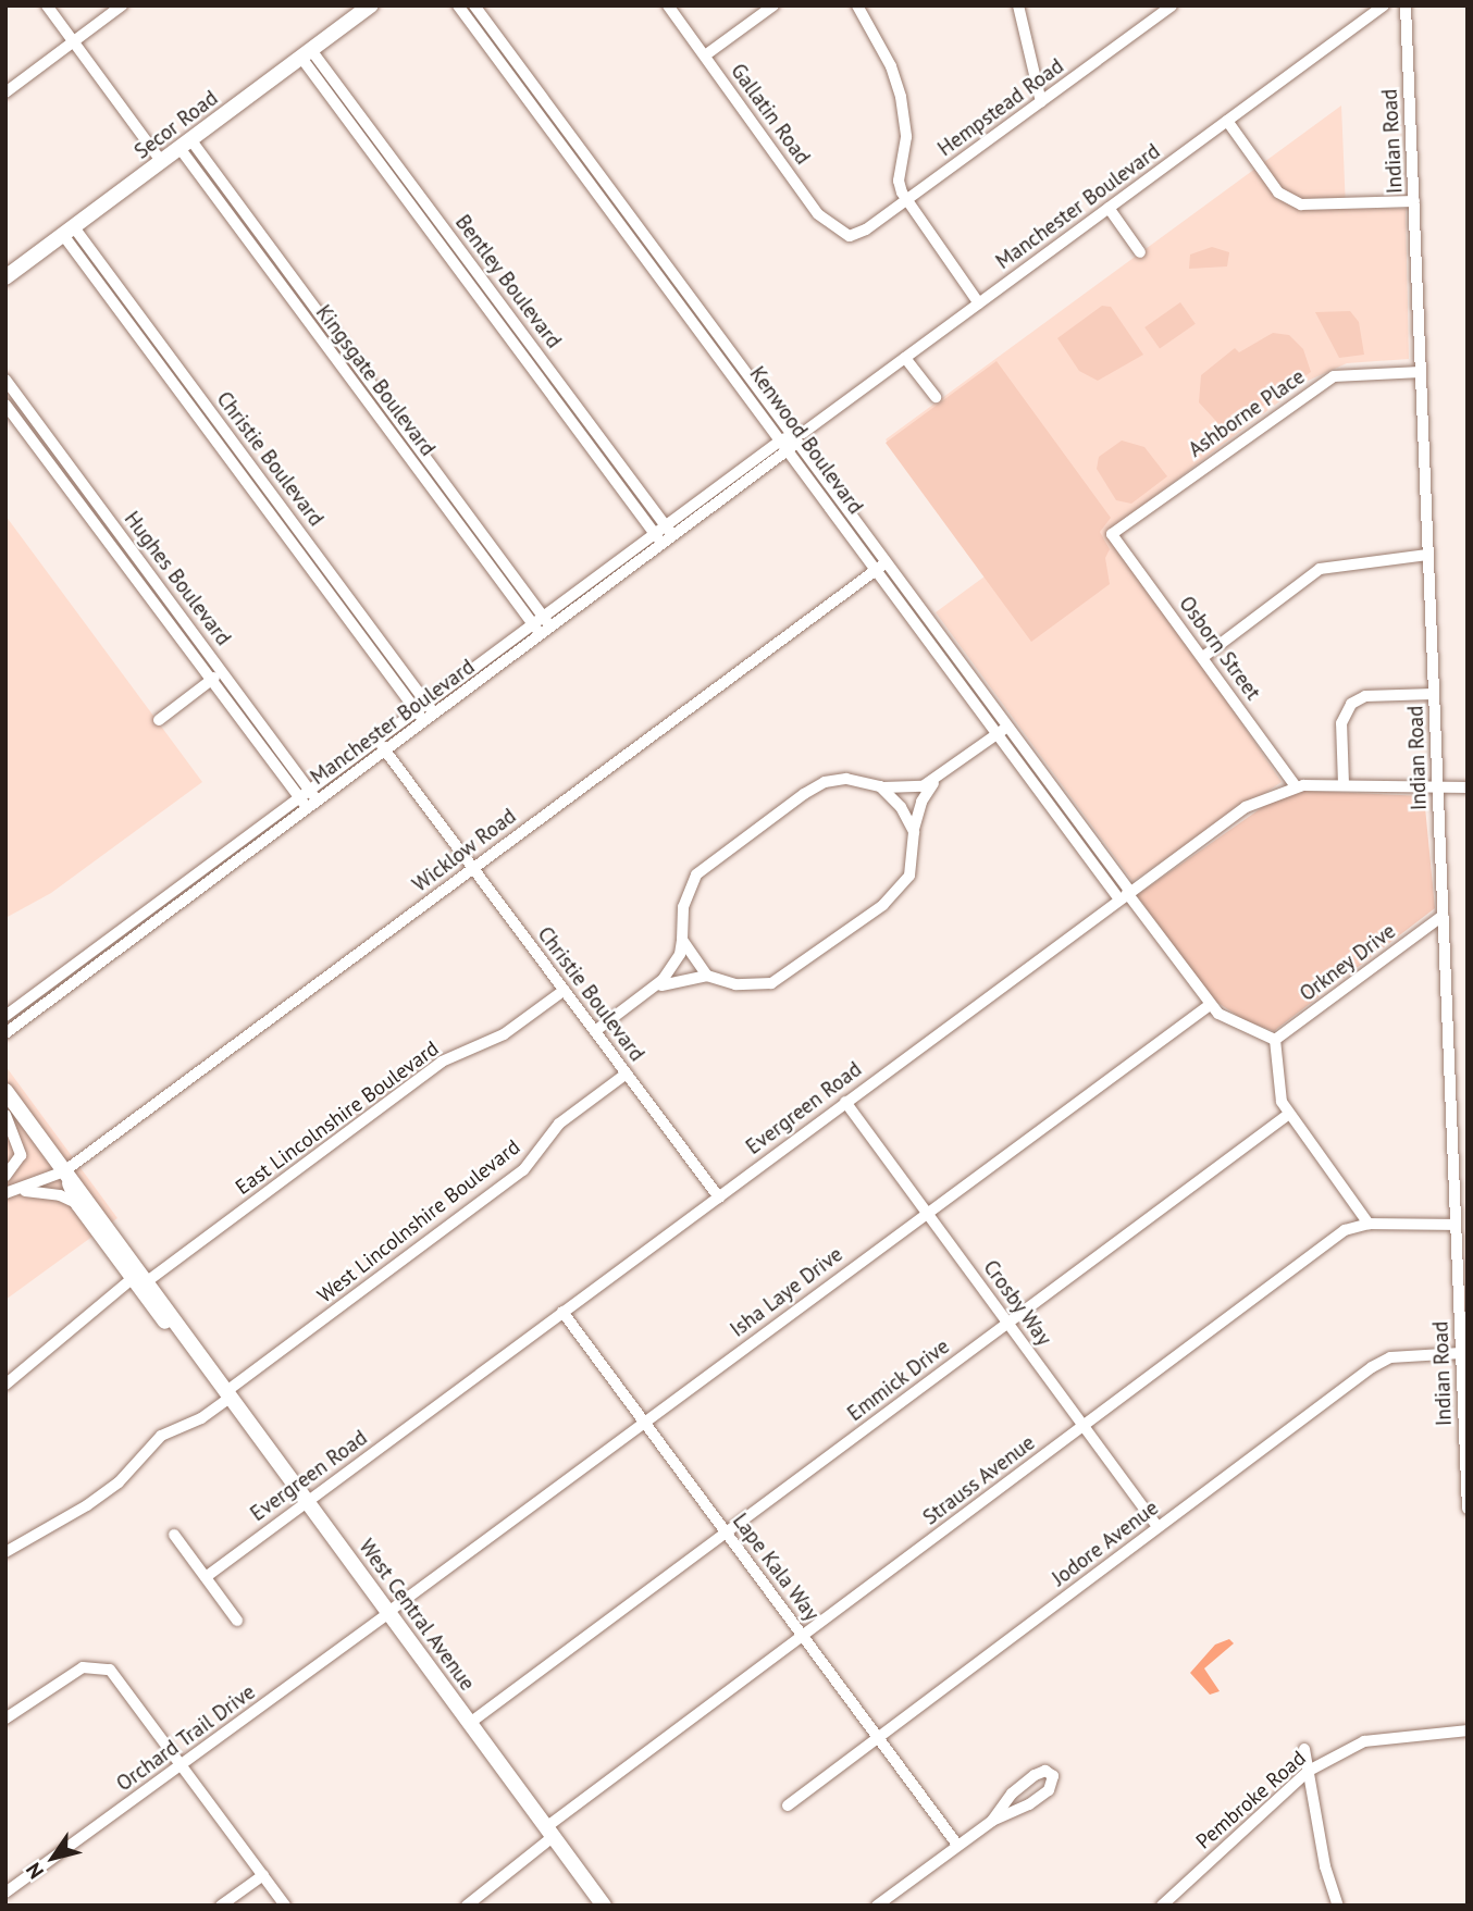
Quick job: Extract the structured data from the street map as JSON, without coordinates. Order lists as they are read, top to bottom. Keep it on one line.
{"streets":{"main road":["Secor Road","West Central Avenue"],"street":["Hempstead Road","Gallatin Road","Indian Road","Manchester Boulevard","Bentley Boulevard","Kingsgate Boulevard","Ashborne Place","Kenwood Boulevard","Christie Boulevard","Hughes Boulevard","Osborn Street","Wicklow Road","Orkney Drive","Evergreen Road","East Lincolnshire Boulevard","West Lincolnshire Boulevard","Isha Laye Drive","Crosby Way","Emmick Drive","Strauss Avenue","Jodore Avenue","Lape Kala Way","Orchard Trail Drive","Pembroke Road"]},"crossings":[["Hempstead Road","Gallatin Road"],["Secor Road","Bentley Boulevard"],["Secor Road","Kingsgate Boulevard"],["Secor Road","Christie Boulevard"],["Indian Road","Ashborne Place"],["Indian Road","Orkney Drive"],["Indian Road","Evergreen Road"],["Indian Road","Strauss Avenue"],["Indian Road","Jodore Avenue"],["Manchester Boulevard","Bentley Boulevard"],["Manchester Boulevard","Kingsgate Boulevard"],["Manchester Boulevard","Kenwood Boulevard"],["Manchester Boulevard","Christie Boulevard"],["Manchester Boulevard","Hughes Boulevard"],["Ashborne Place","Osborn Street"],["Kenwood Boulevard","Wicklow Road"],["Kenwood Boulevard","Evergreen Road"],["Kenwood Boulevard","Isha Laye Drive"],["Christie Boulevard","Wicklow Road"],["Christie Boulevard","Evergreen Road"],["Christie Boulevard","East Lincolnshire Boulevard"],["Christie Boulevard","West Lincolnshire Boulevard"],["Osborn Street","Evergreen Road"],["Wicklow Road","West Central Avenue"],["Evergreen Road","Crosby Way"],["Evergreen Road","Lape Kala Way"],["Evergreen Road","West Central Avenue"],["East Lincolnshire Boulevard","West Central Avenue"],["West Lincolnshire Boulevard","West Central Avenue"],["Isha Laye Drive","Crosby Way"],["Isha Laye Drive","Lape Kala Way"],["Isha Laye Drive","West Central Avenue"],["Isha Laye Drive","Orchard Trail Drive"],["Crosby Way","Emmick Drive"],["Crosby Way","Strauss Avenue"],["Crosby Way","Jodore Avenue"],["Emmick Drive","Lape Kala Way"],["Emmick Drive","West Central Avenue"],["Strauss Avenue","Lape Kala Way"],["Strauss Avenue","West Central Avenue"],["Jodore Avenue","Lape Kala Way"],["West Central Avenue","Orchard Trail Drive"]],"north":"bottom left"}
